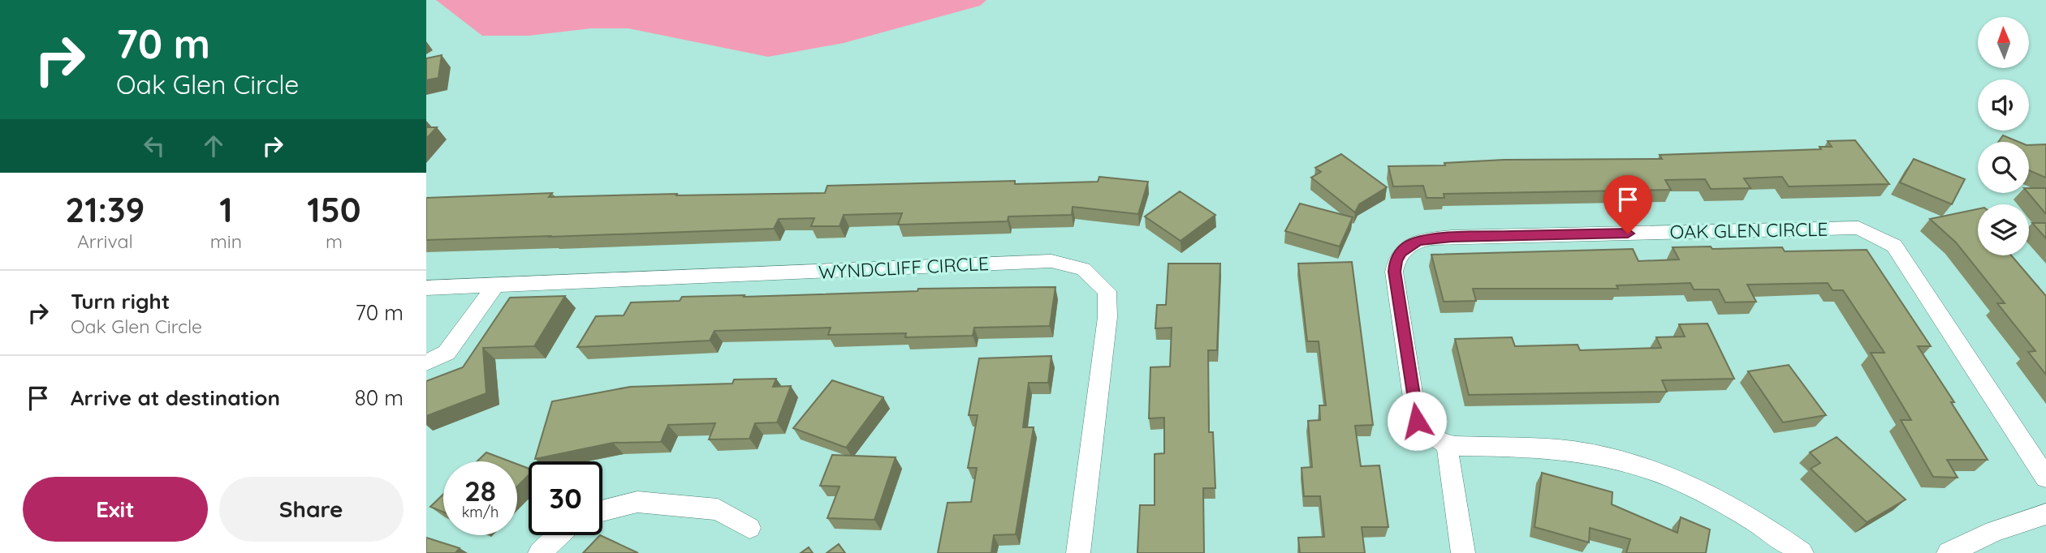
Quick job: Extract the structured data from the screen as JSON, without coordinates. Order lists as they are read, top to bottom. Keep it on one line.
{"streets":{"street":["OAK GLEN CIRCLE","WYNDCLIFF CIRCLE"]},"north":"top","page":{"turn":["70 m","Oak Glen Circle"],"eta":["21:39","Arrival","1","min","150","m"],"list":[{"name":"Turn right","note":"Oak Glen Circle","value":"70 m"},{"name":"Arrive at destination","value":"80 m"}],"speed":"28 km/h","limit":"30","buttons":["Exit","Share"]}}
